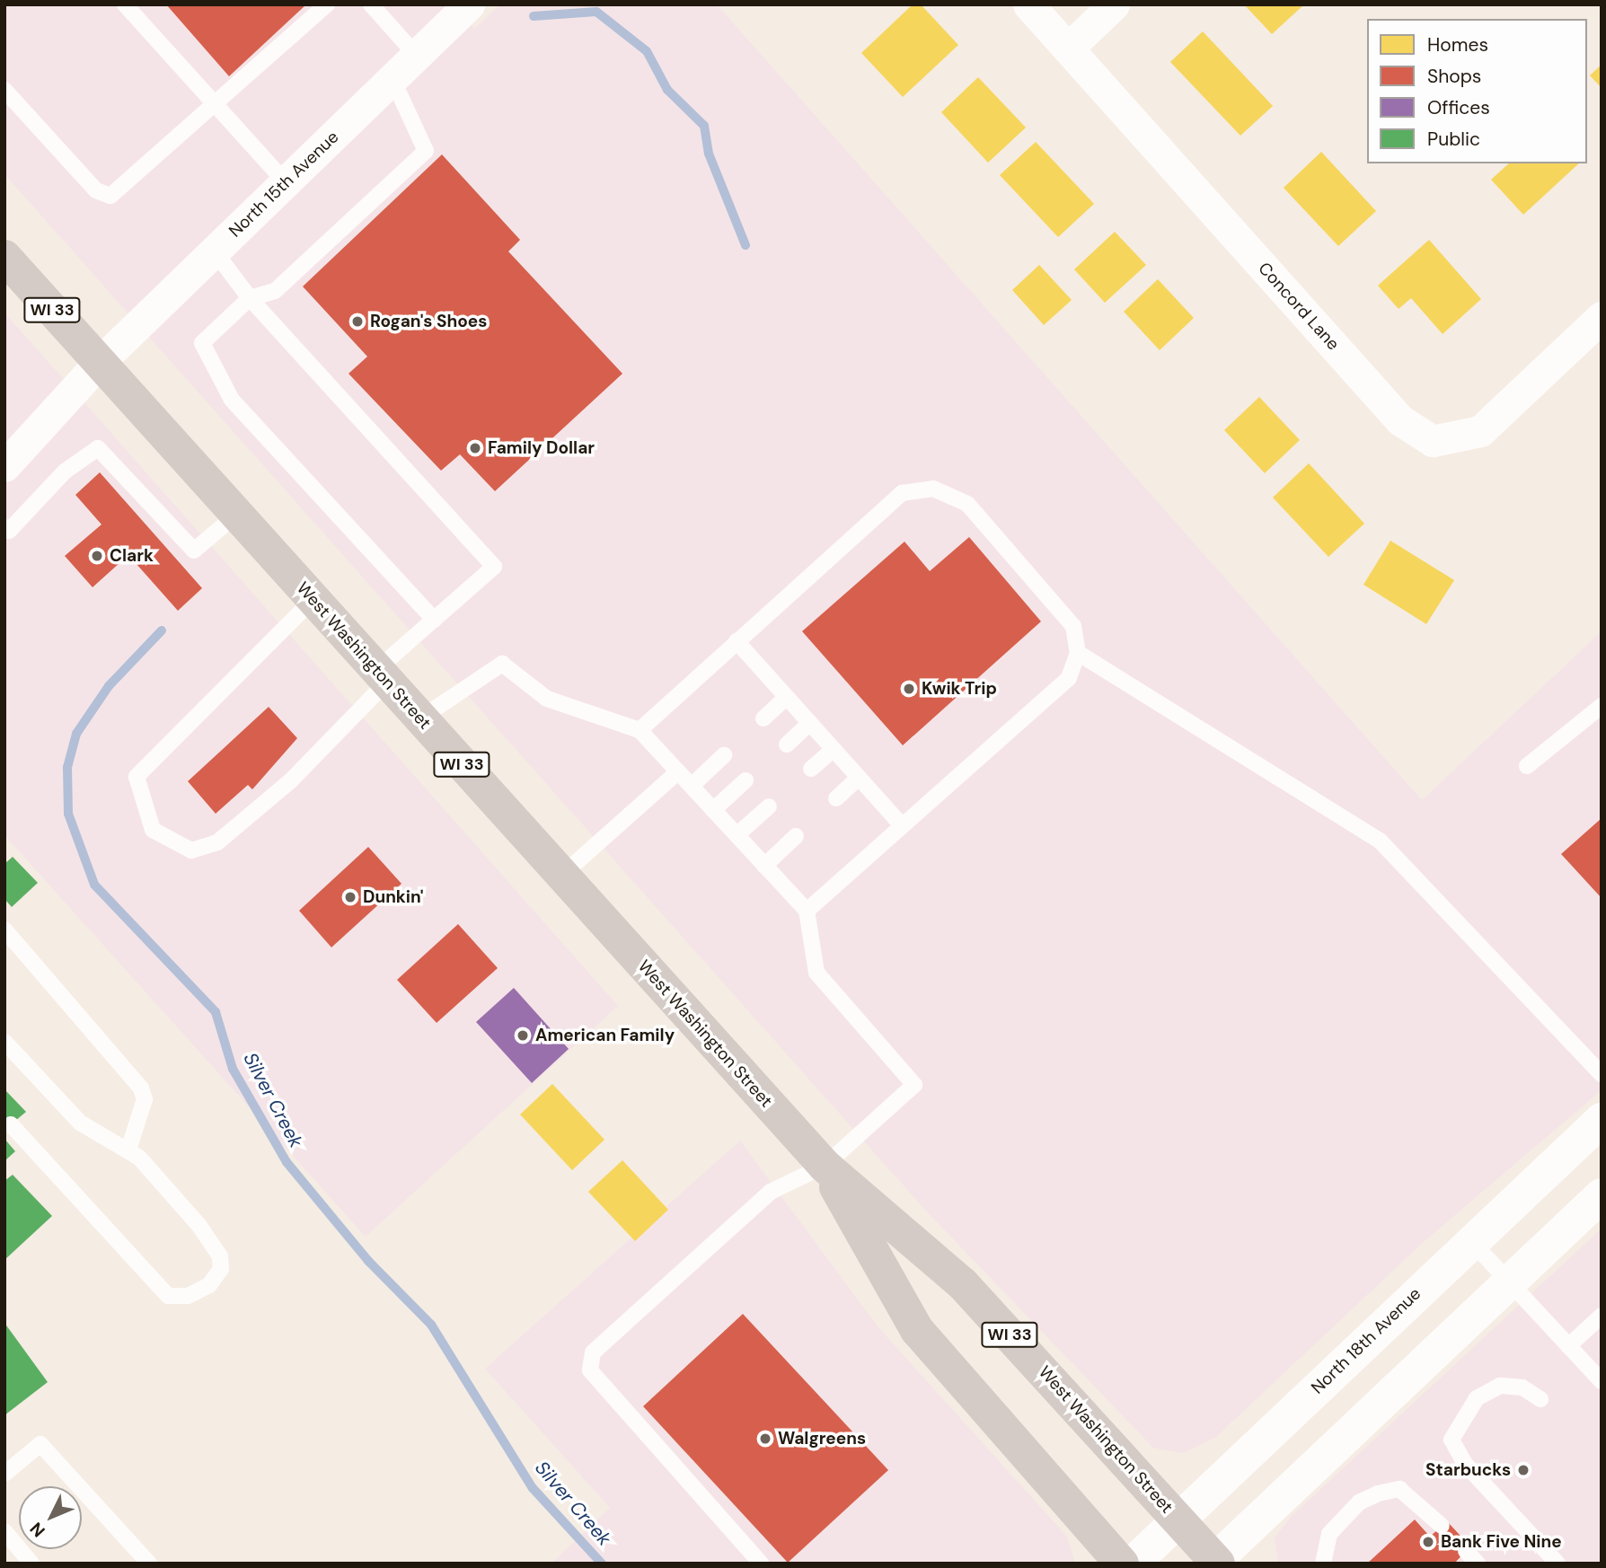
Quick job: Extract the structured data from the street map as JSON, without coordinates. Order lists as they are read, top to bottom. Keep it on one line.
{"streets":{"main road":["WI 33","West Washington Street"],"street":["North 15th Avenue","Concord Lane","North 18th Avenue"]},"crossings":[["North 15th Avenue","West Washington Street"],["West Washington Street","North 18th Avenue"]],"water":["Silver Creek"],"places":["Rogan's Shoes","Family Dollar","Clark","Kwik Trip","Dunkin'","American Family","Walgreens","Starbucks","Bank Five Nine"],"legend":["Homes","Shops","Offices","Public"],"north":"bottom left"}
